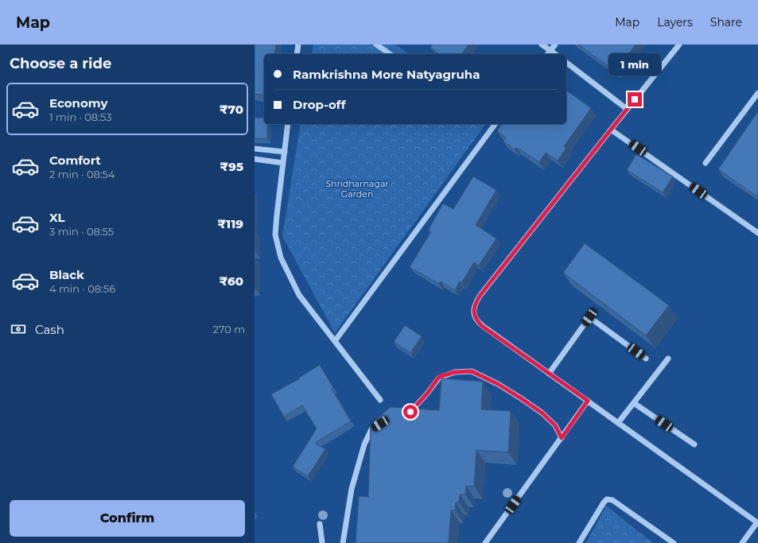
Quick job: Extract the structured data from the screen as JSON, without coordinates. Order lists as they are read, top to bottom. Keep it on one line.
{"parks":["Shridharnagar Garden"],"page":{"header":"Map","nav":["Map","Layers","Share"],"heading":"Choose a ride","bubble":"1 min","banner":["Ramkrishna More Natyagruha","Drop-off"],"list":[{"name":"Economy","note":"1 min · 08:53","value":"₹70"},{"name":"Comfort","note":"2 min · 08:54","value":"₹95"},{"name":"XL","note":"3 min · 08:55","value":"₹119"},{"name":"Black","note":"4 min · 08:56","value":"₹60"}],"pay":["Cash","270 m"],"buttons":"Confirm"}}
